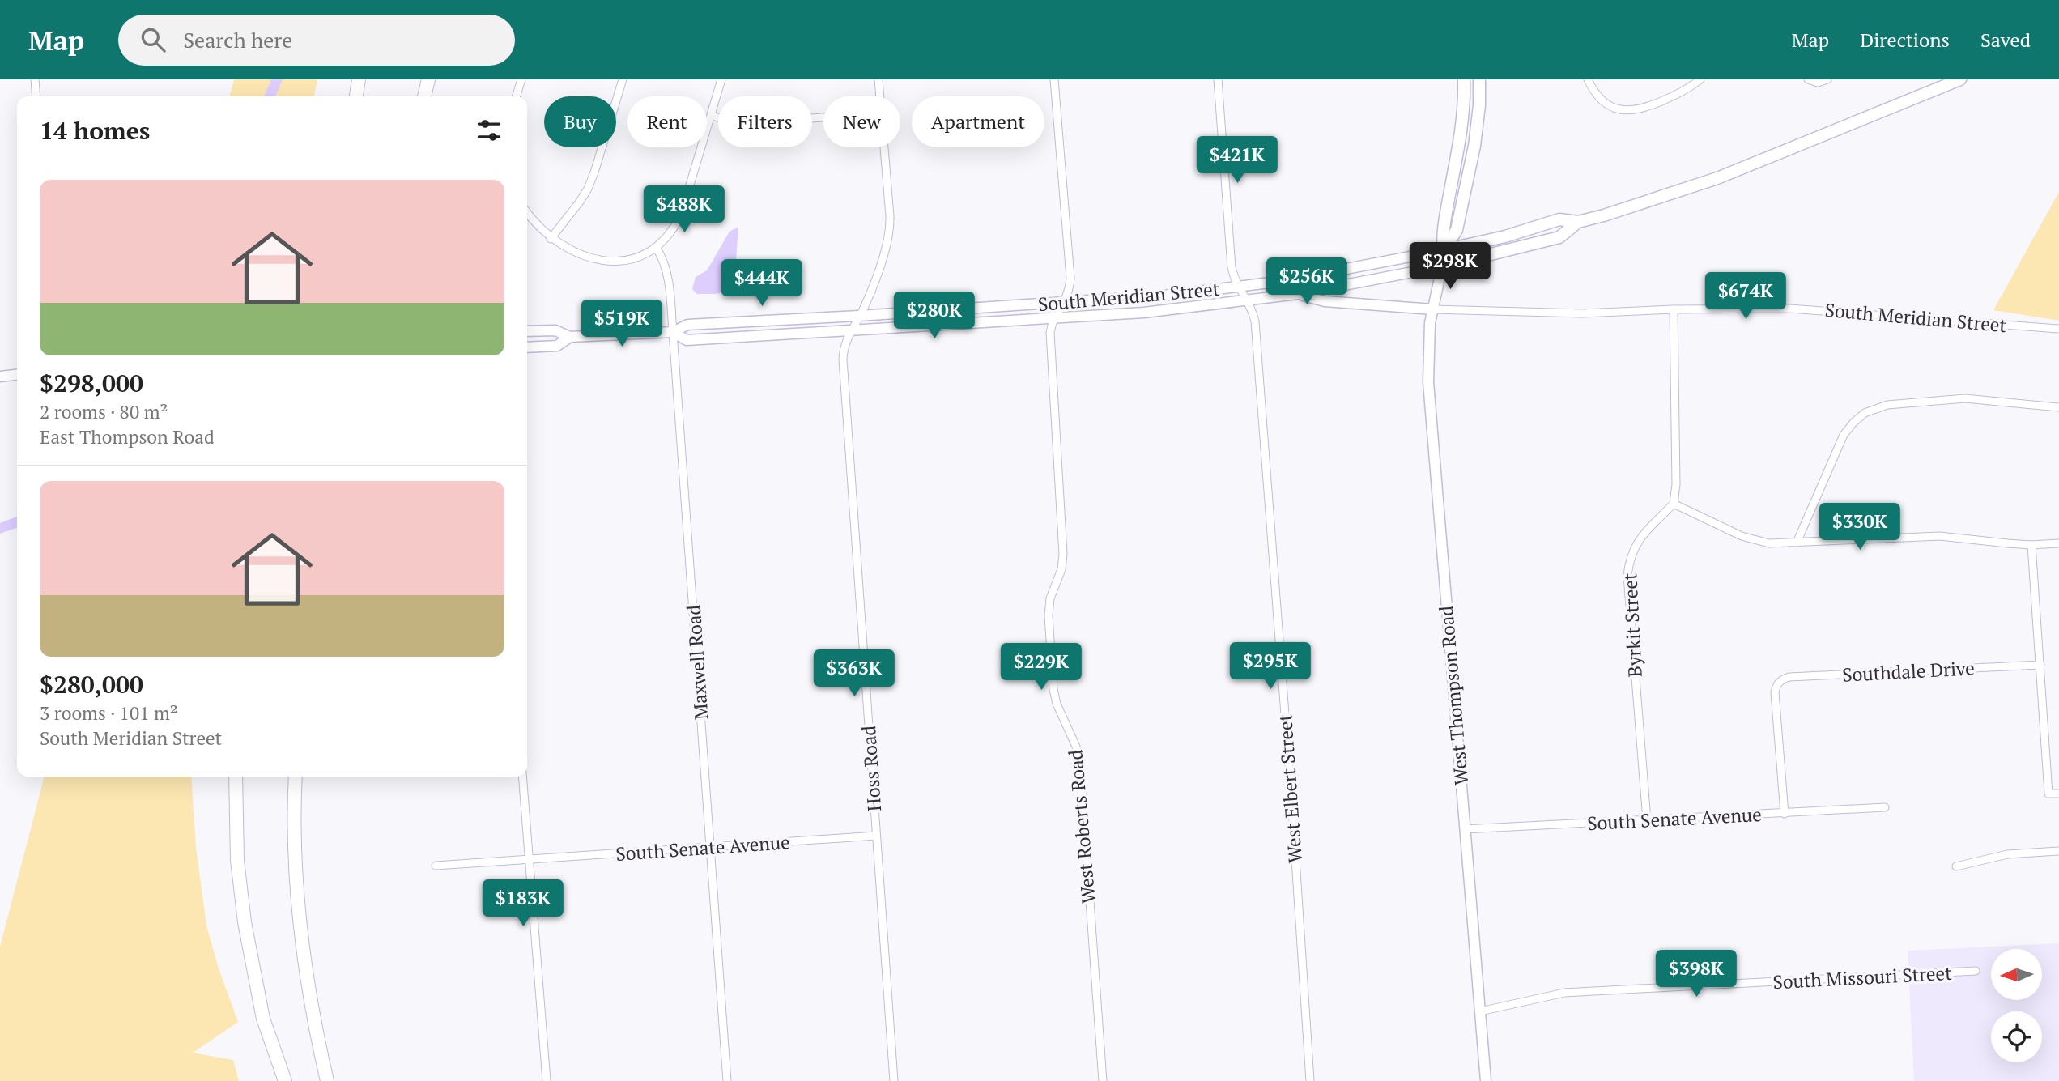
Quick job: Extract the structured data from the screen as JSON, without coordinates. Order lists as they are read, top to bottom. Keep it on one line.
{"streets":{"main road":["South Meridian Street","West Thompson Road"],"street":["Byrkit Street","Maxwell Road","Southdale Drive","Hoss Road","West Elbert Street","South Senate Avenue","West Roberts Road","South Missouri Street"]},"crossings":[["South Meridian Street","Maxwell Road"],["South Meridian Street","West Thompson Road"],["South Meridian Street","Hoss Road"],["South Meridian Street","West Elbert Street"],["South Meridian Street","West Roberts Road"],["Byrkit Street","South Senate Avenue"],["Maxwell Road","South Senate Avenue"],["Southdale Drive","South Senate Avenue"],["West Thompson Road","South Senate Avenue"],["West Thompson Road","South Missouri Street"],["Hoss Road","South Senate Avenue"]],"north":"left","page":{"header":"Map","search":"Search here","nav":["Map","Directions","Saved"],"chip":["Buy","Rent","Filters","New","Apartment"],"heading":"14 homes","price":["$421K","$488K","$298K","$256K","$444K","$674K","$280K","$519K","$330K","$295K","$229K","$363K","$183K","$398K"],"list":[{"name":"$298,000","note":"2 rooms · 80 m² · East Thompson Road"},{"name":"$280,000","note":"3 rooms · 101 m² · South Meridian Street"}]}}
